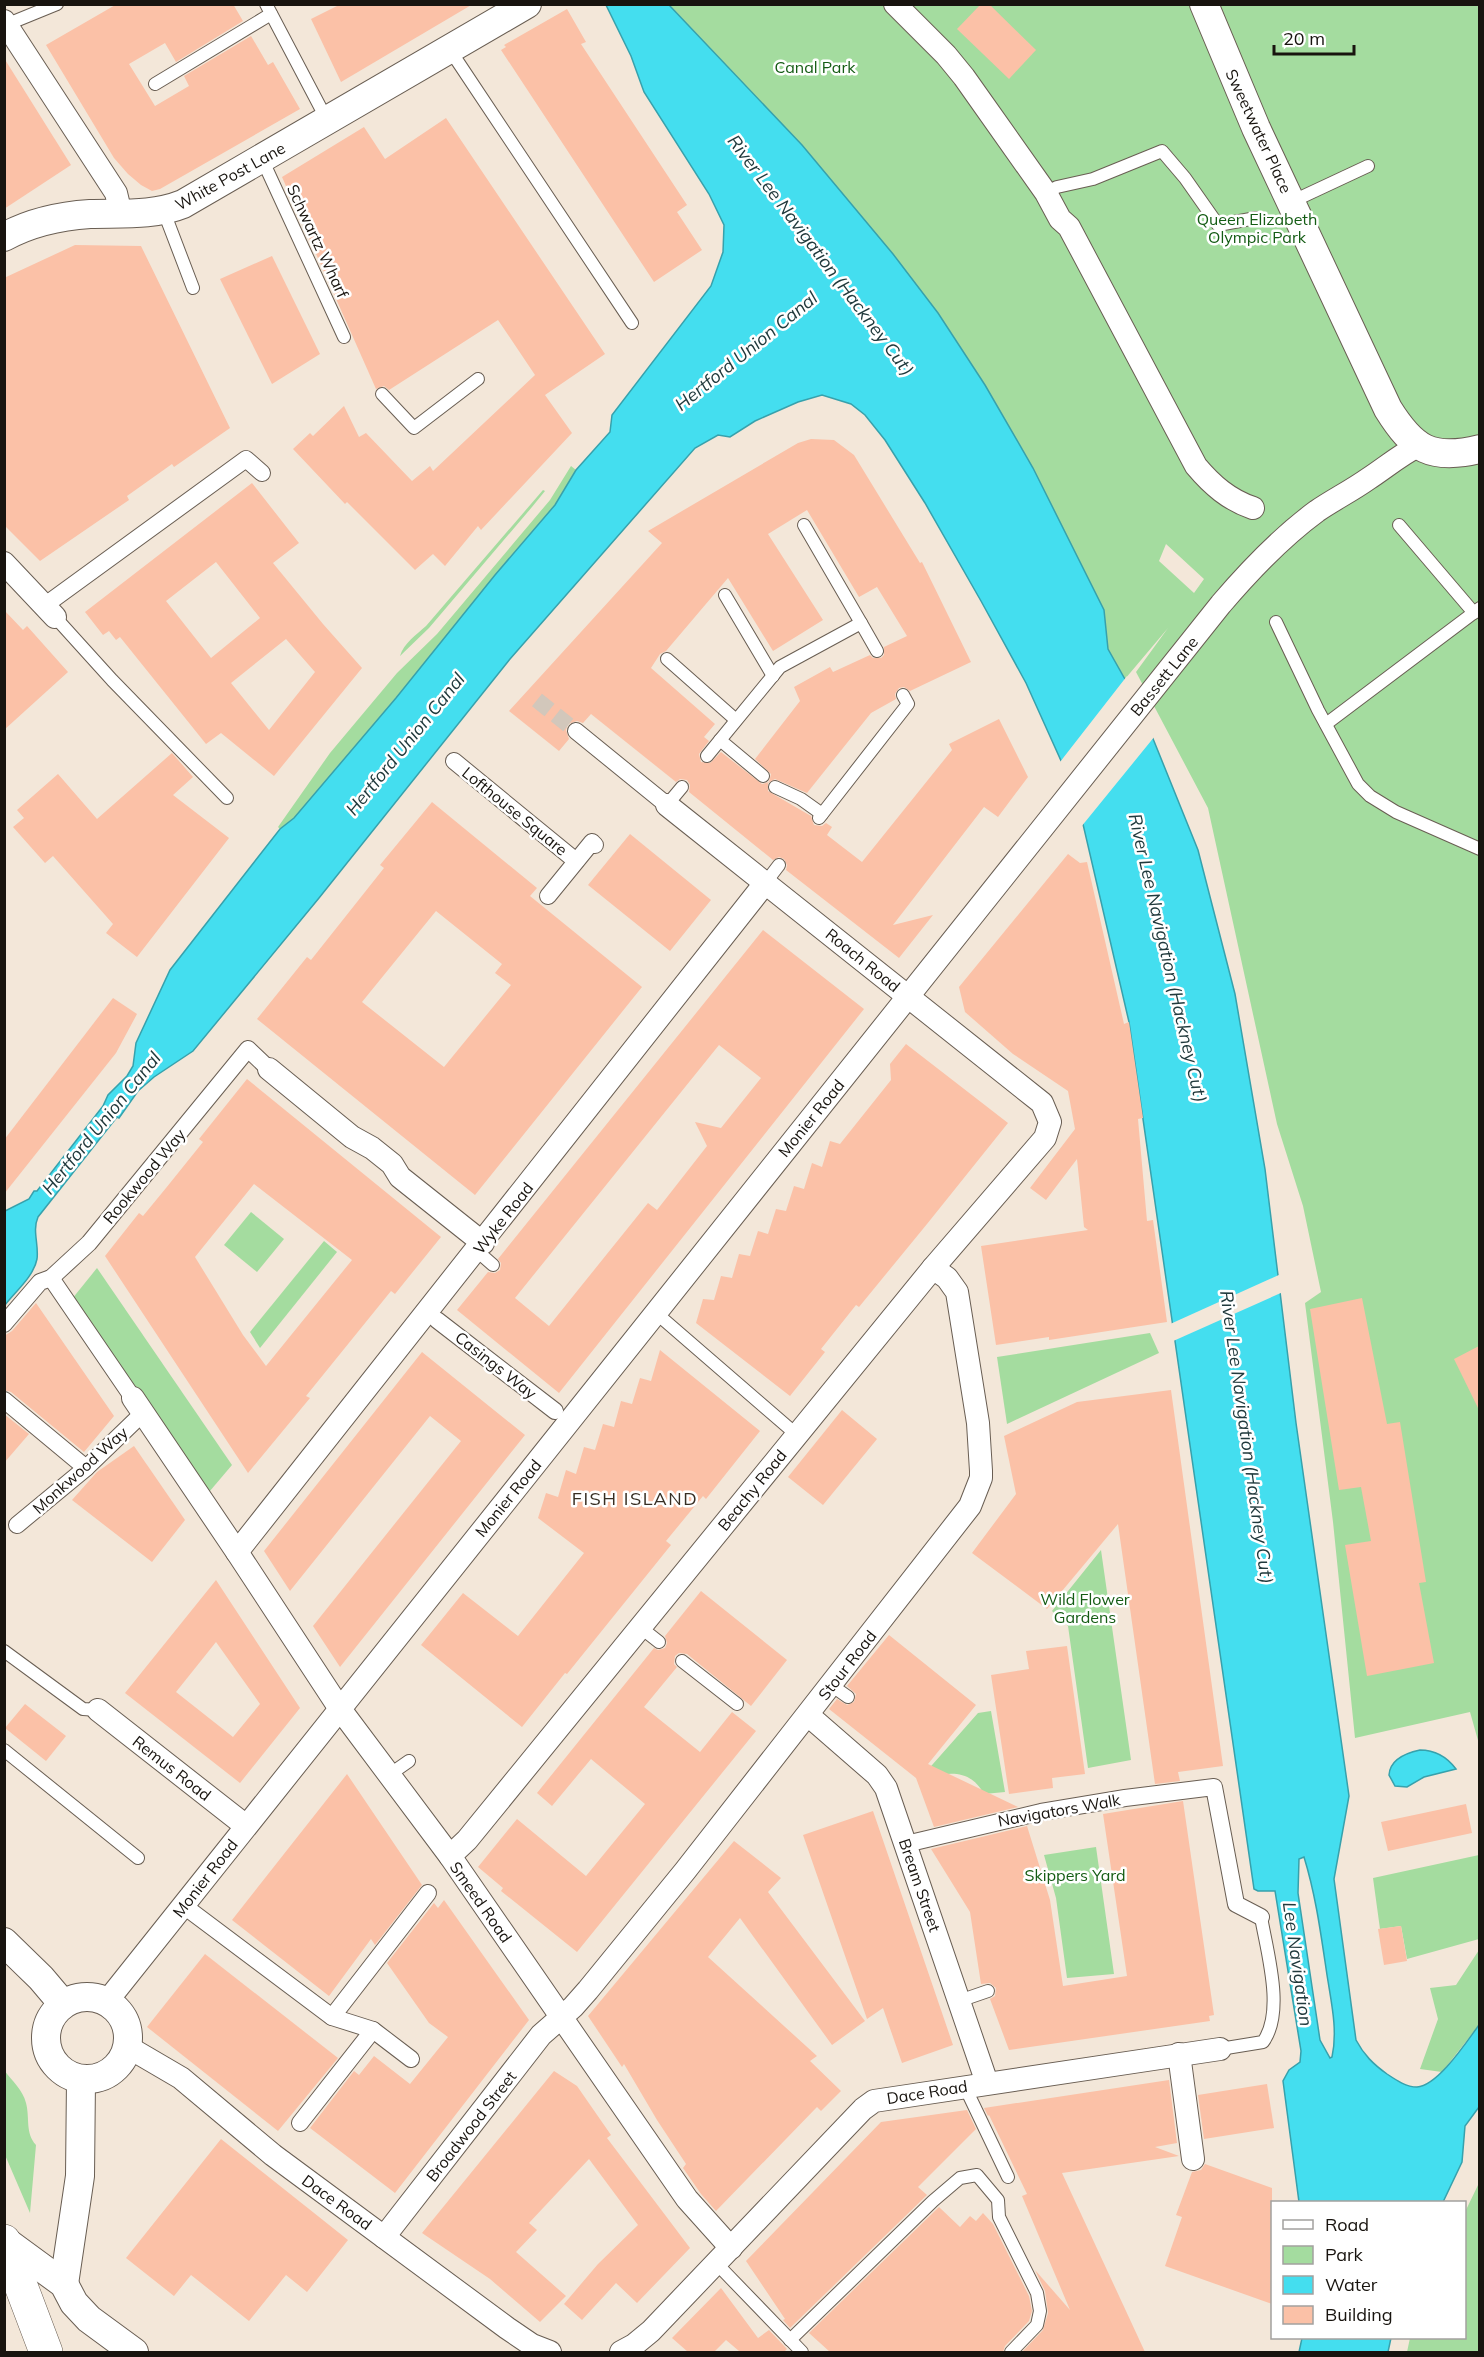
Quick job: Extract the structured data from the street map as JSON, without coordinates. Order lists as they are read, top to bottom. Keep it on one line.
{"streets":{"street":["Sweetwater Place","White Post Lane","Bassett Lane","Lofthouse Square","Roach Road","Monier Road","Rookwood Way","Wyke Road","Casings Way","Monkwood Way","Beachy Road","Stour Road","Remus Road","Navigators Walk","Bream Street","Smeed Road","Dace Road","Broadwood Street"],"lane":["Schwartz Wharf"]},"crossings":[["Sweetwater Place","Bassett Lane"],["White Post Lane","Schwartz Wharf"],["Bassett Lane","Roach Road"],["Bassett Lane","Monier Road"],["Roach Road","Monier Road"],["Roach Road","Wyke Road"],["Roach Road","Beachy Road"],["Monier Road","Remus Road"],["Monier Road","Smeed Road"],["Monier Road","Dace Road"],["Rookwood Way","Wyke Road"],["Wyke Road","Smeed Road"],["Beachy Road","Stour Road"],["Beachy Road","Smeed Road"],["Stour Road","Bream Street"],["Stour Road","Smeed Road"],["Stour Road","Broadwood Street"],["Navigators Walk","Bream Street"],["Navigators Walk","Dace Road"],["Bream Street","Dace Road"],["Smeed Road","Dace Road"],["Smeed Road","Broadwood Street"],["Dace Road","Broadwood Street"]],"districts":["FISH ISLAND"],"water":["River Lee Navigation (Hackney Cut)","Hertford Union Canal","Lee Navigation"],"parks":["Canal Park","Queen Elizabeth Olympic Park","Wild Flower Gardens","Skippers Yard"],"legend":["Road","Park","Water","Building"],"scale_bar":"20 m"}
